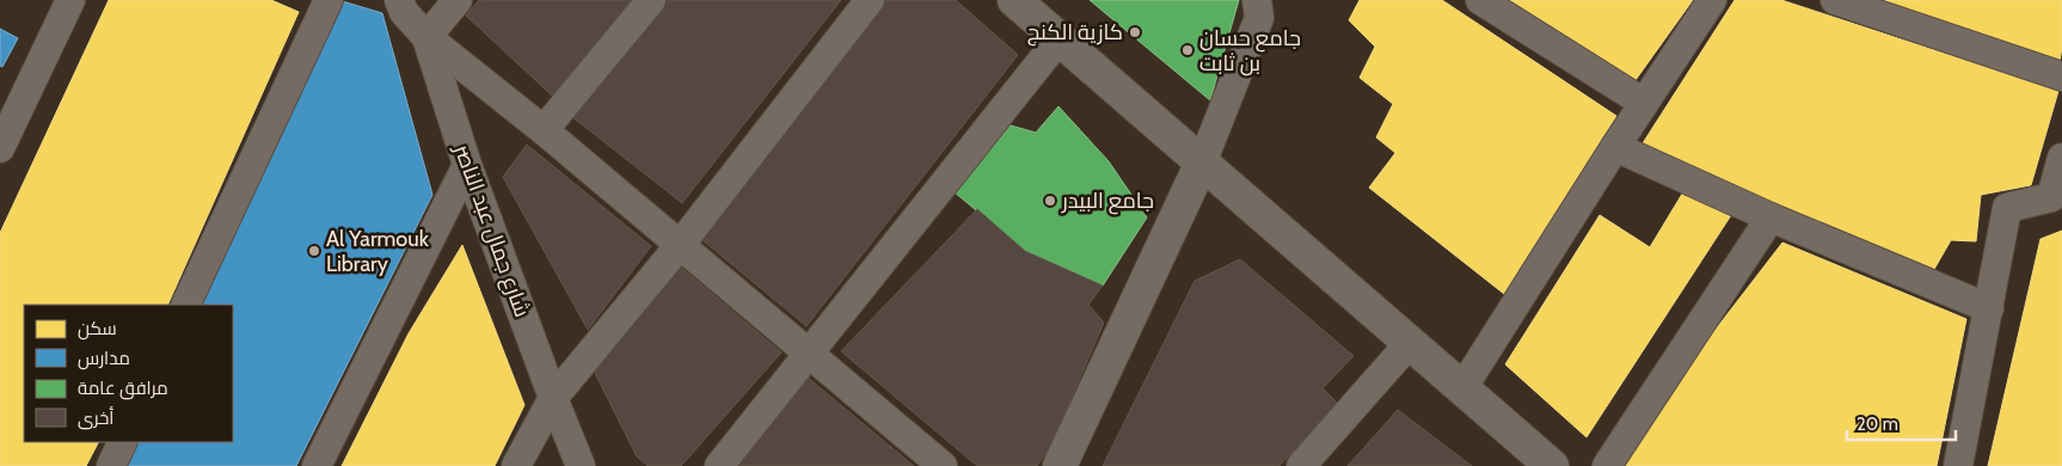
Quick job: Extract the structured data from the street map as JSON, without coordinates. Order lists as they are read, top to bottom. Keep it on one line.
{"streets":{"street":["شارع جمال عبد الناصر"]},"places":["كازية الكنج","جامع حسان بن ثابت","جامع البيدر","Al Yarmouk Library"],"legend":["سكن","مدارس","مرافق عامة","أخرى"],"scale_bar":"20 m"}
